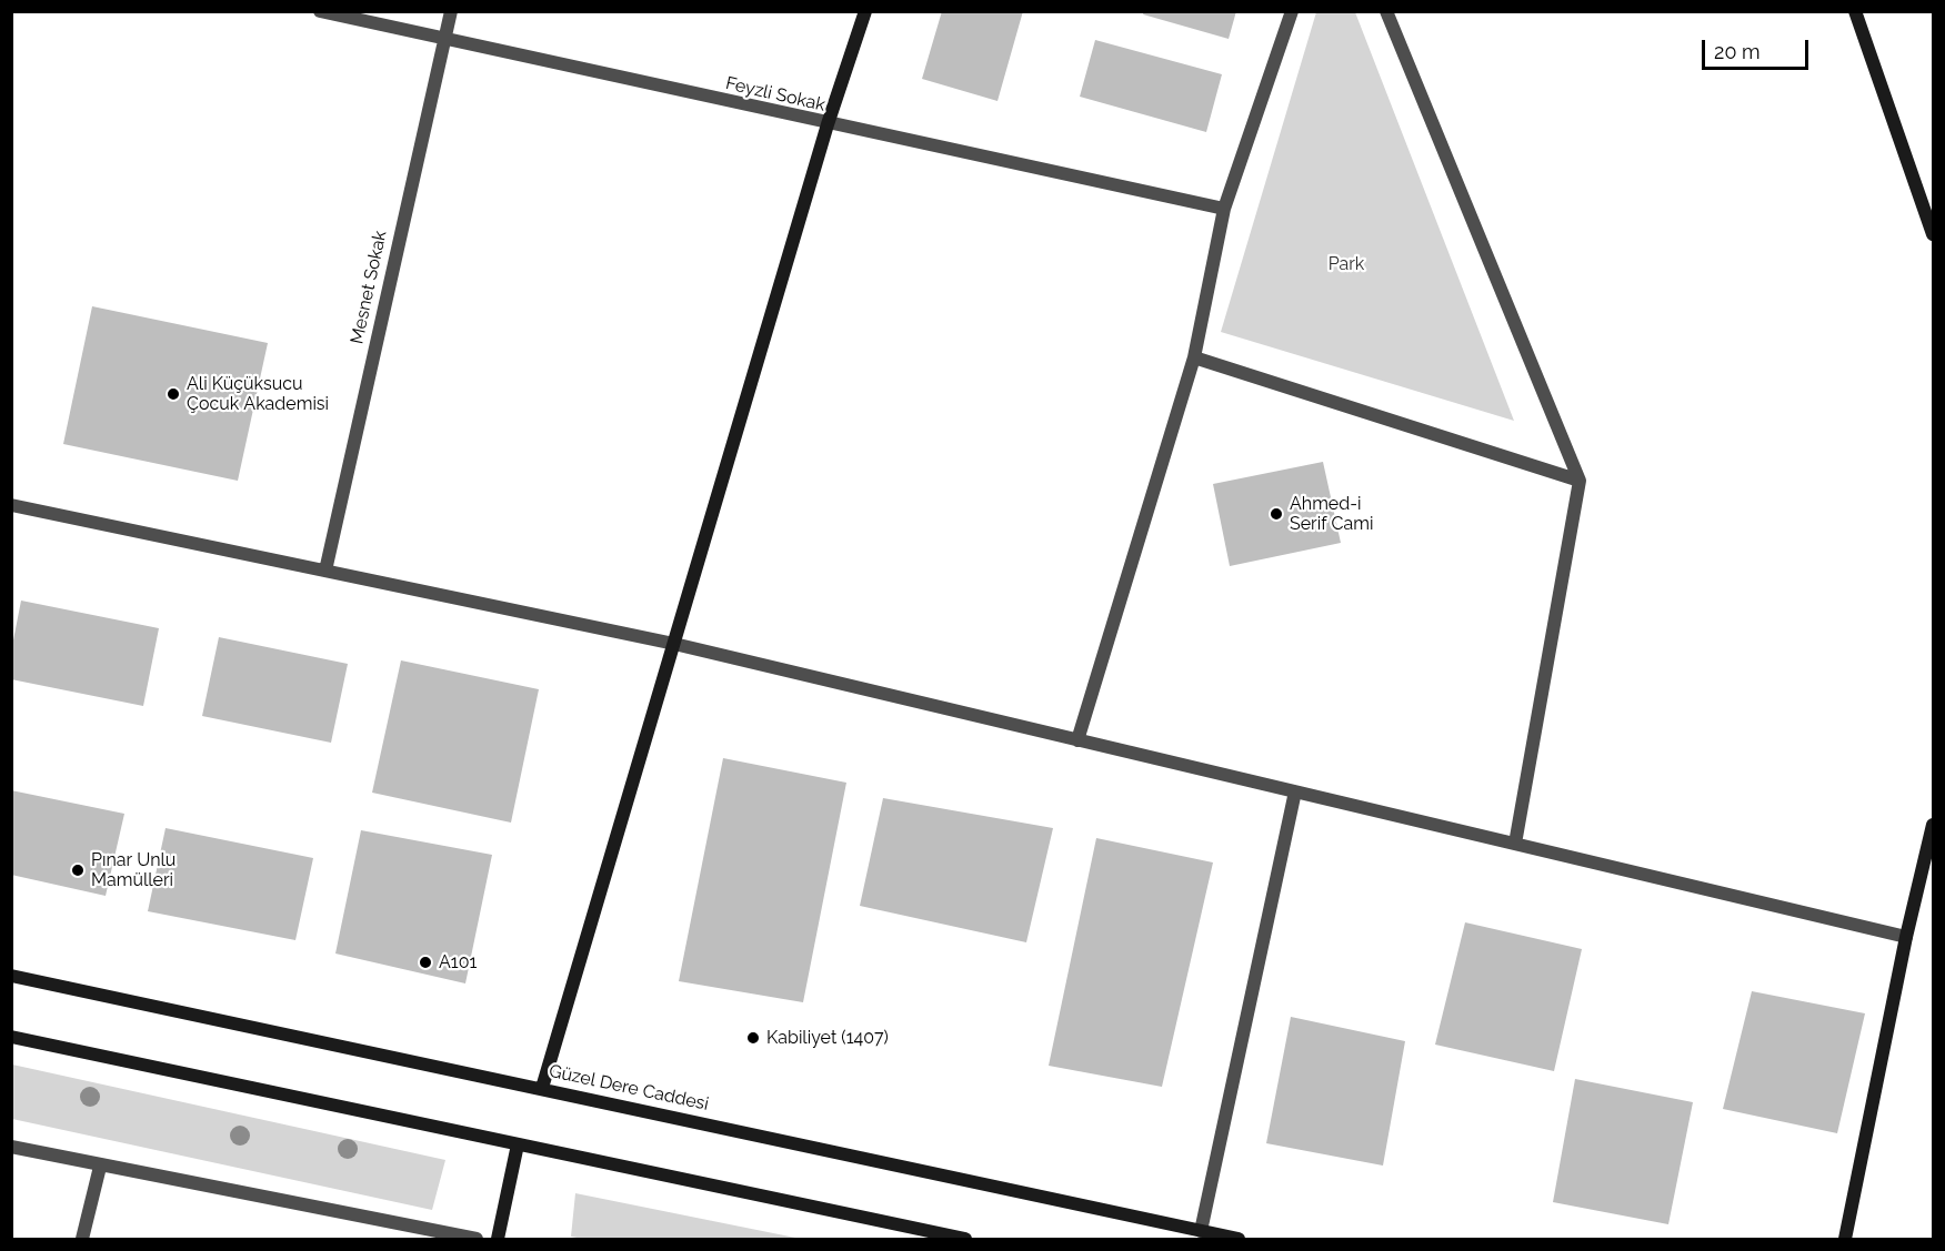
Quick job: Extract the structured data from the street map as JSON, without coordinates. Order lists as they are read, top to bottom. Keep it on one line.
{"streets":{"main road":["Güzel Dere Caddesi"],"street":["Feyzli Sokak","Mesnet Sokak"]},"crossings":[["Feyzli Sokak","Mesnet Sokak"]],"parks":["Park"],"places":["Ali Küçüksucu Çocuk Akademisi","Ahmed-i Serif Cami","Pınar Unlu Mamülleri","A101","Kabiliyet (1407)"],"scale_bar":"20 m"}
